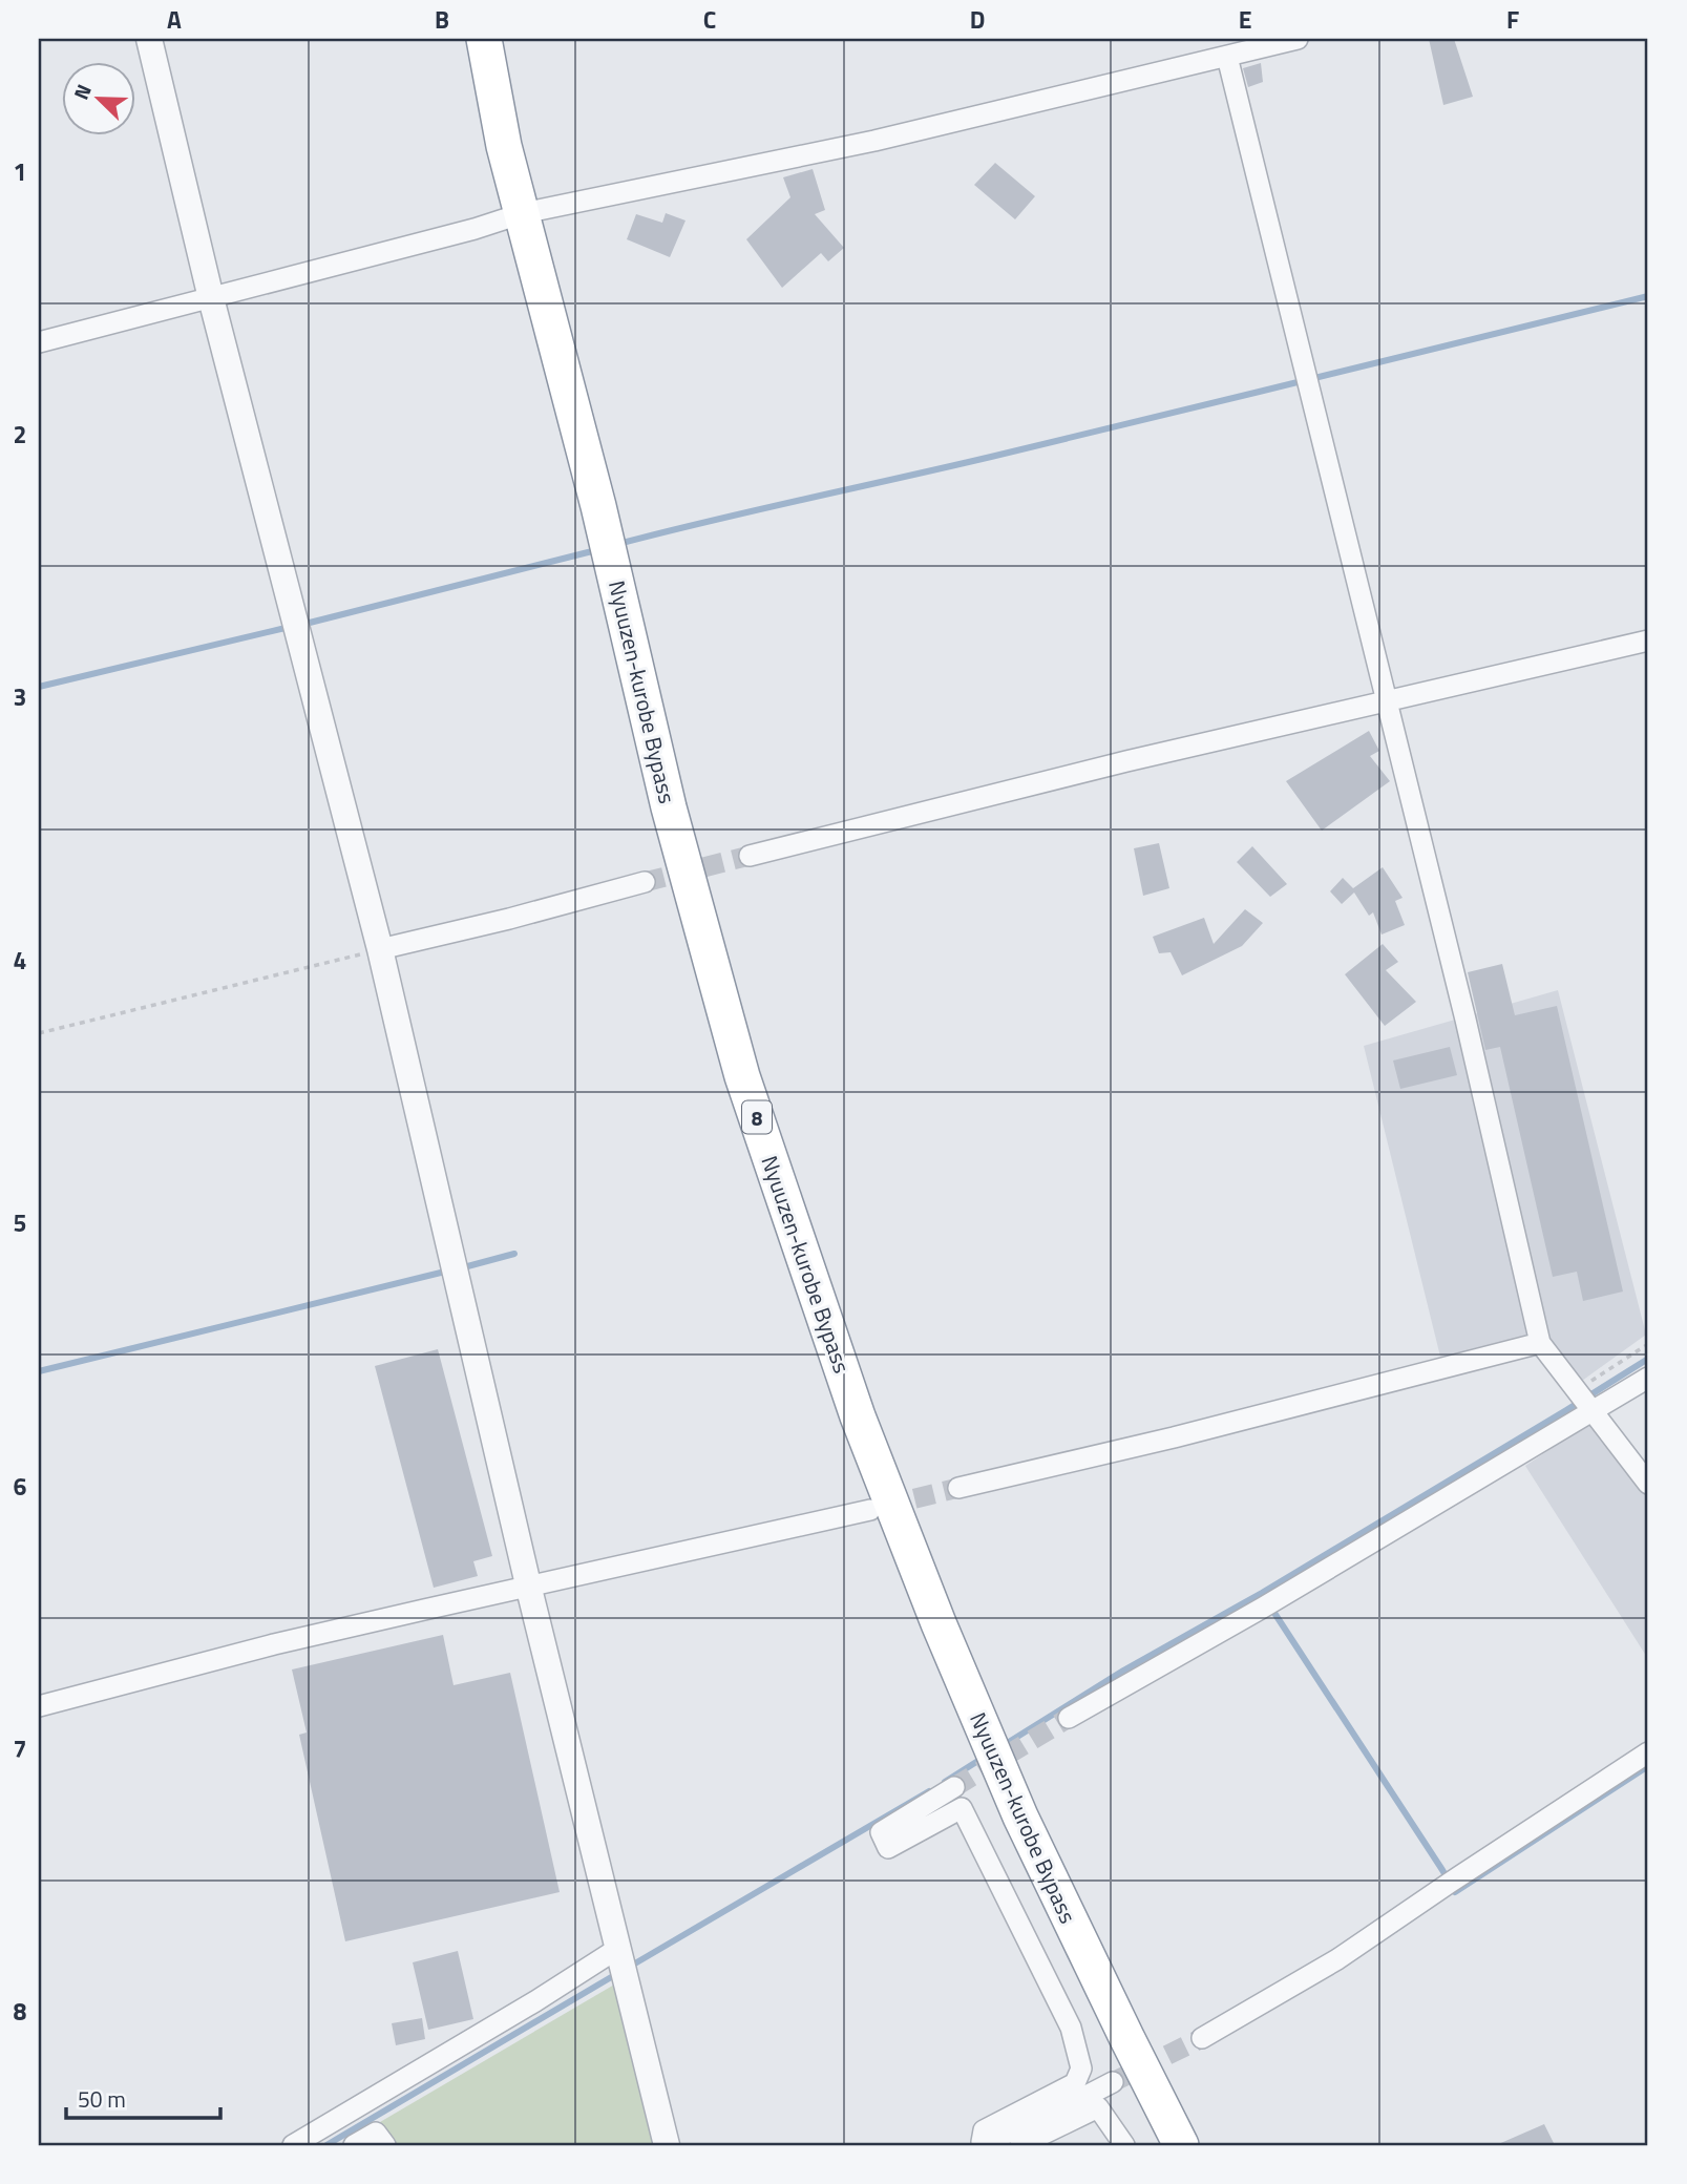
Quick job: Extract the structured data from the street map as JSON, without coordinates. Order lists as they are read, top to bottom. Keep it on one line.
{"streets":{"highway":["Nyuuzen-kurobe Bypass","8"]},"scale_bar":"50 m","north":"top left","grid":{"columns":["A","B","C","D","E","F"],"rows":["1","2","3","4","5","6","7","8"]}}
